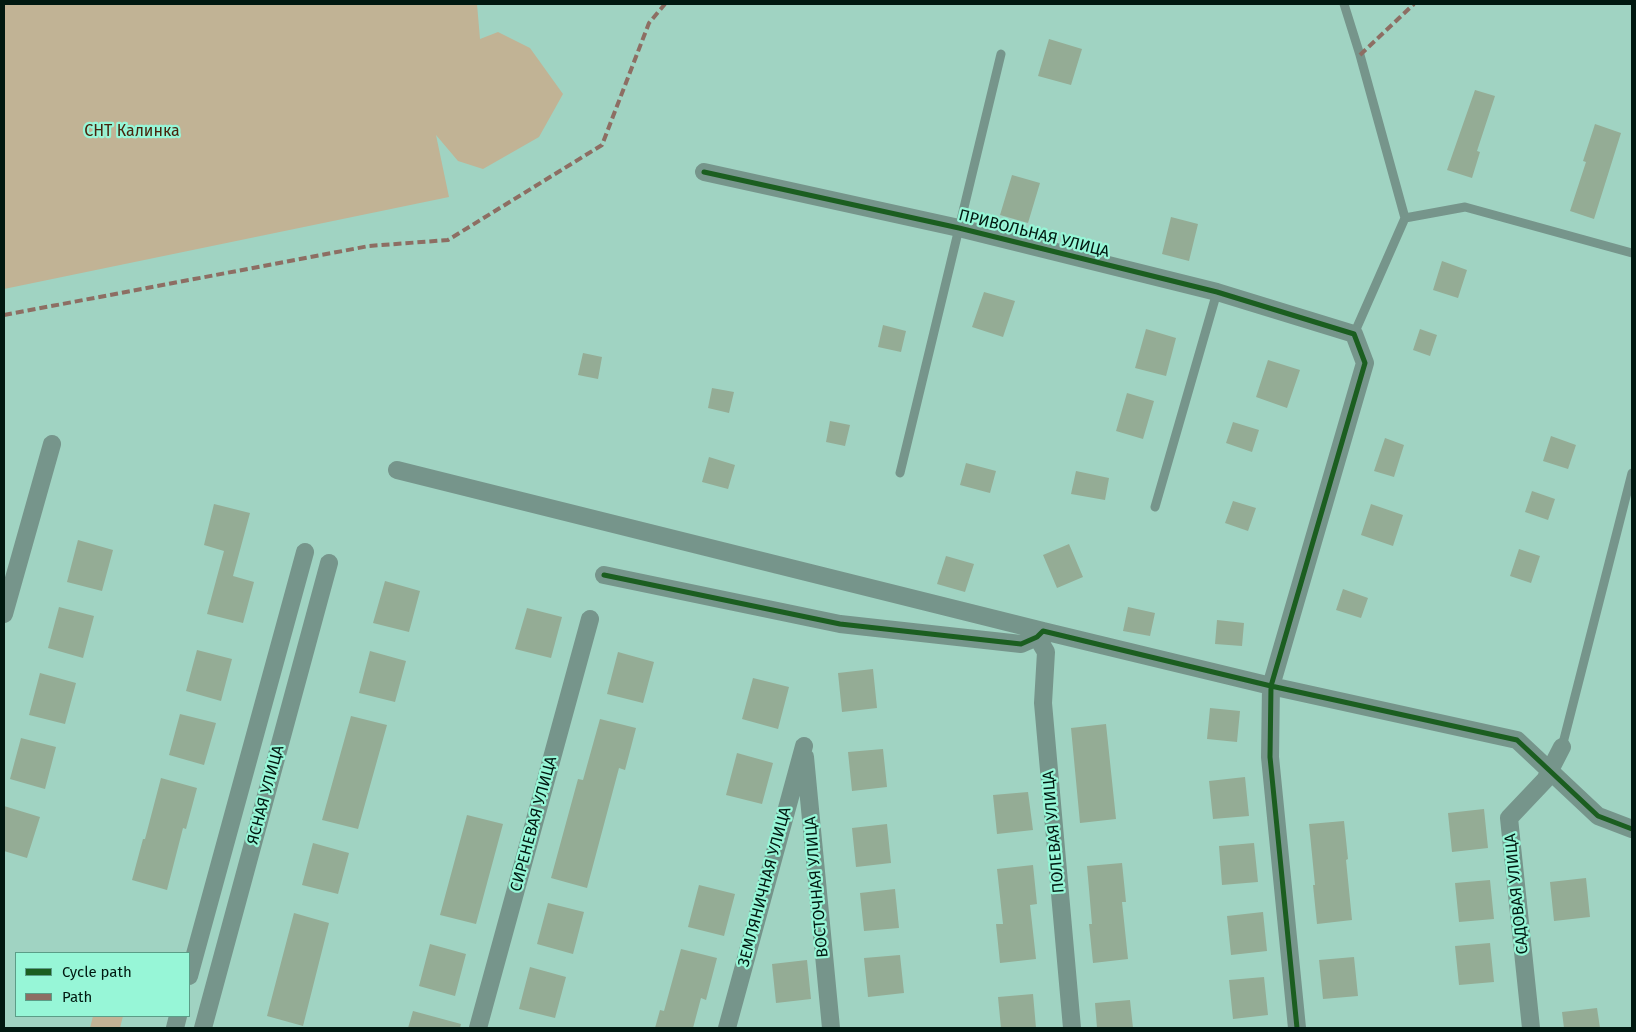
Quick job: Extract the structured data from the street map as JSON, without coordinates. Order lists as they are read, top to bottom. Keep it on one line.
{"streets":{"street":["ПРИВОЛЬНАЯ УЛИЦА","ЯСНАЯ УЛИЦА","СИРЕНЕВАЯ УЛИЦА","ПОЛЕВАЯ УЛИЦА","ЗЕМЛЯНИЧНАЯ УЛИЦА","ВОСТОЧНАЯ УЛИЦА","САДОВАЯ УЛИЦА"]},"crossings":[["ЗЕМЛЯНИЧНАЯ УЛИЦА","ВОСТОЧНАЯ УЛИЦА"]],"parks":["СНТ Калинка"],"legend":["Cycle path","Path"]}
